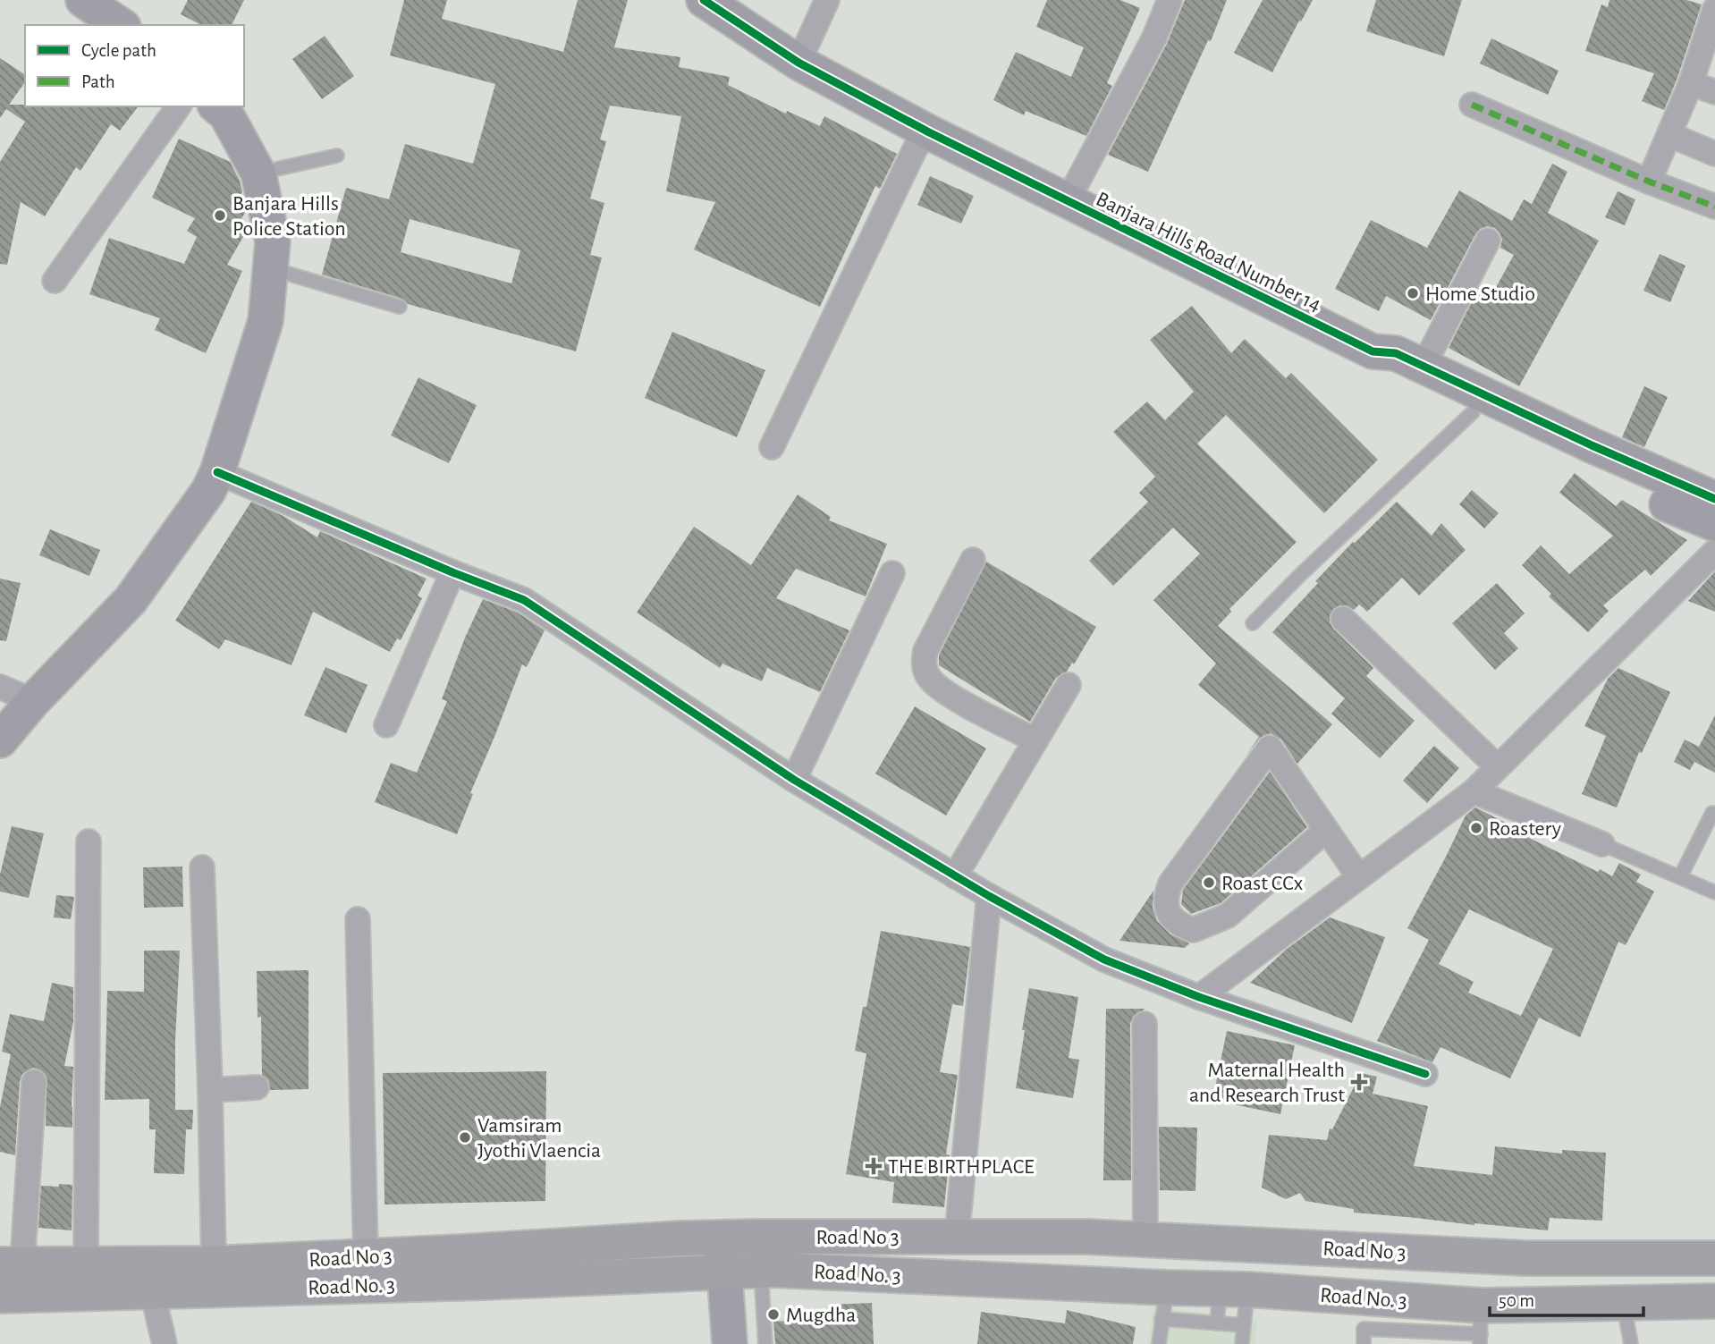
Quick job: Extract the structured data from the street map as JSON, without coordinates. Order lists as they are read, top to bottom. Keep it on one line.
{"streets":{"main road":["Road No 3","Road No. 3"],"street":["Banjara Hills Road Number 14"]},"places":{"other":["Banjara Hills Police Station","Home Studio","Roastery","Roast CCx","Vamsiram Jyothi Vlaencia","Mugdha"],"health":["Maternal Health and Research Trust","THE BIRTHPLACE"]},"legend":["Cycle path","Path"],"scale_bar":"50 m"}
